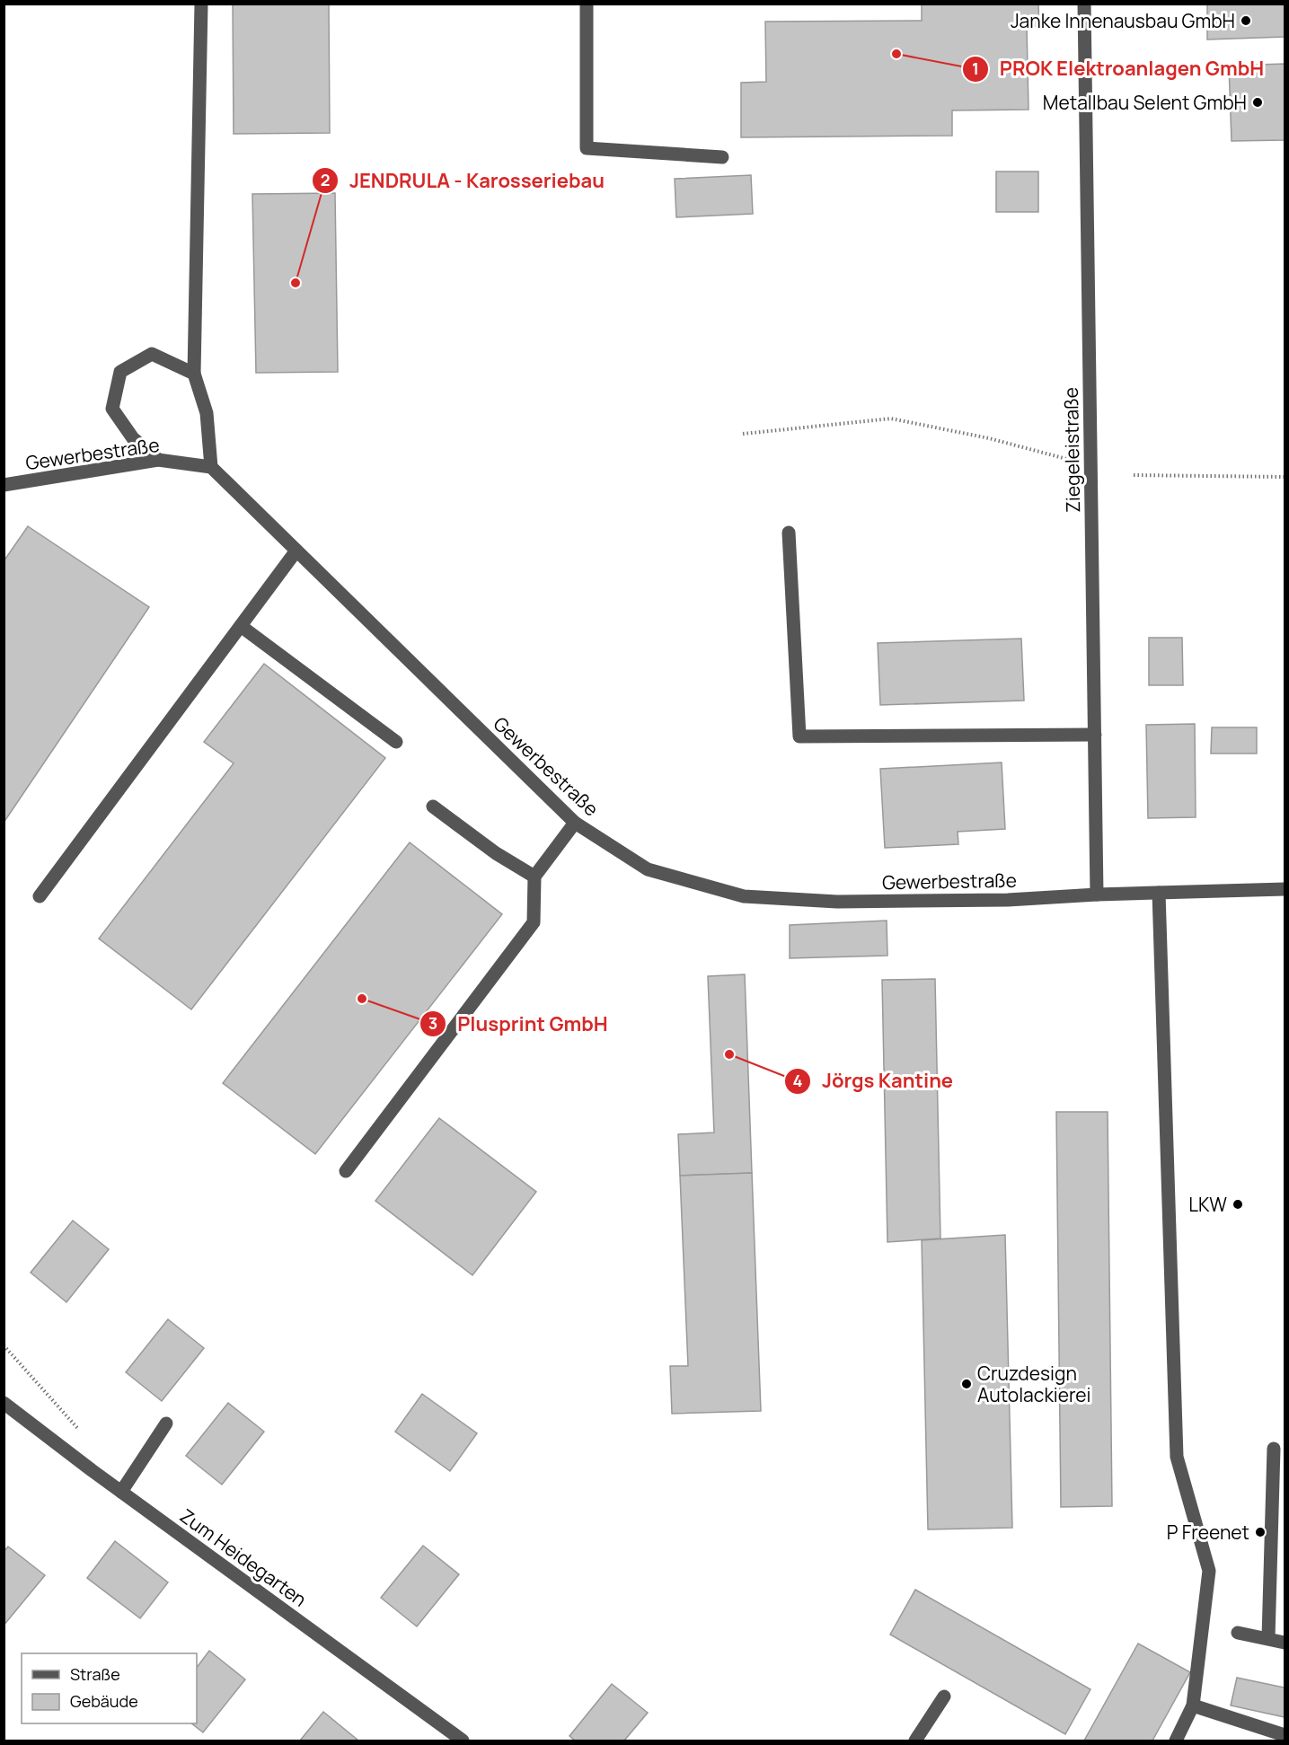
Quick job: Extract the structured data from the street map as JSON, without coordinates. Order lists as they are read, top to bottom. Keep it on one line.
{"streets":{"street":["Ziegeleistraße","Gewerbestraße","Zum Heidegarten"]},"crossings":[["Ziegeleistraße","Gewerbestraße"]],"places":["Janke Innenausbau GmbH","PROK Elektroanlagen GmbH","Metallbau Selent GmbH","JENDRULA - Karosseriebau","Plusprint GmbH","Jörgs Kantine","LKW","Cruzdesign Autolackierei","P Freenet"],"legend":["Straße","Gebäude"]}
